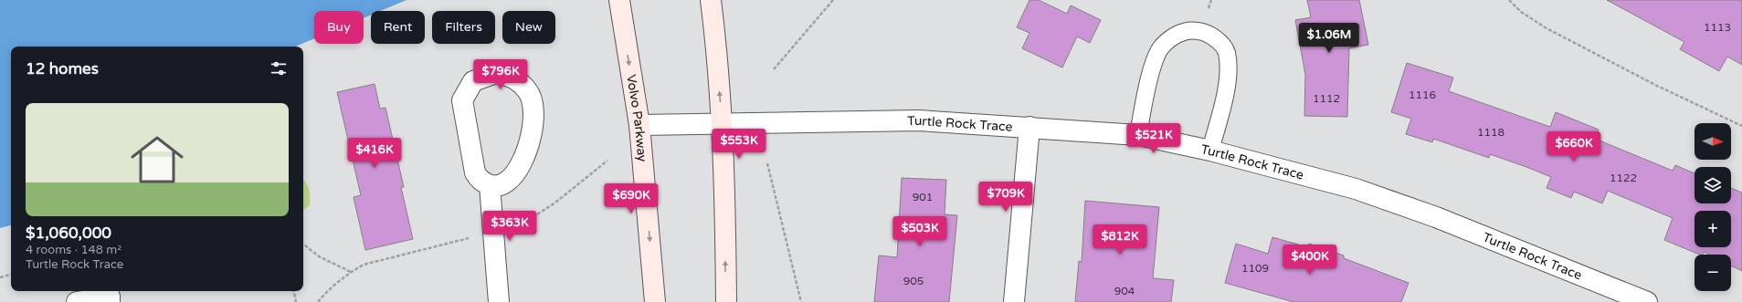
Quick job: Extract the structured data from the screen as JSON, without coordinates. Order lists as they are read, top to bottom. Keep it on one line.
{"streets":{"main road":["Volvo Parkway"],"street":["Turtle Rock Trace"]},"crossings":[["Volvo Parkway","Turtle Rock Trace"]],"house_numbers":["1113","1116","1112","1118","1122","901","1109","905","904"],"north":"right","page":{"chip":["Buy","Rent","Filters","New"],"price":["$1.06M","$796K","$521K","$553K","$660K","$416K","$709K","$690K","$363K","$503K","$812K","$400K"],"heading":"12 homes","list":[{"name":"$1,060,000","note":"4 rooms · 148 m² · Turtle Rock Trace"}],"map_buttons":["+","−"]}}
